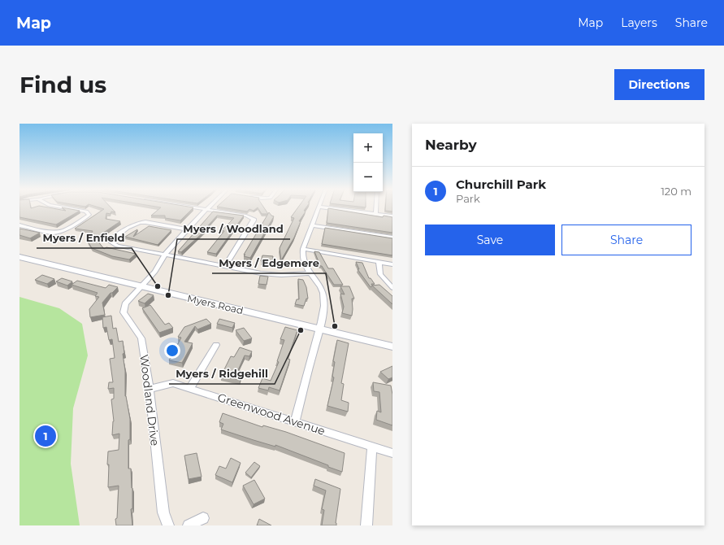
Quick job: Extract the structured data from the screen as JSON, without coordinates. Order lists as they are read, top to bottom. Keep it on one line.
{"streets":{"main road":["Myers Road"],"street":["Woodland Drive","Greenwood Avenue"]},"crossings":[["Myers Road","Woodland Drive"],["Woodland Drive","Greenwood Avenue"]],"places":["Myers / Enfield","Myers / Woodland","Myers / Edgemere","Myers / Ridgehill"],"page":{"header":"Map","nav":["Map","Layers","Share"],"buttons":["Directions",["Save","Share"]],"title":"Find us","heading":"Nearby","map_buttons":["+","−"],"list":[{"mark":"1","name":"Churchill Park","note":"Park","value":"120 m"}],"pins":"1"}}
